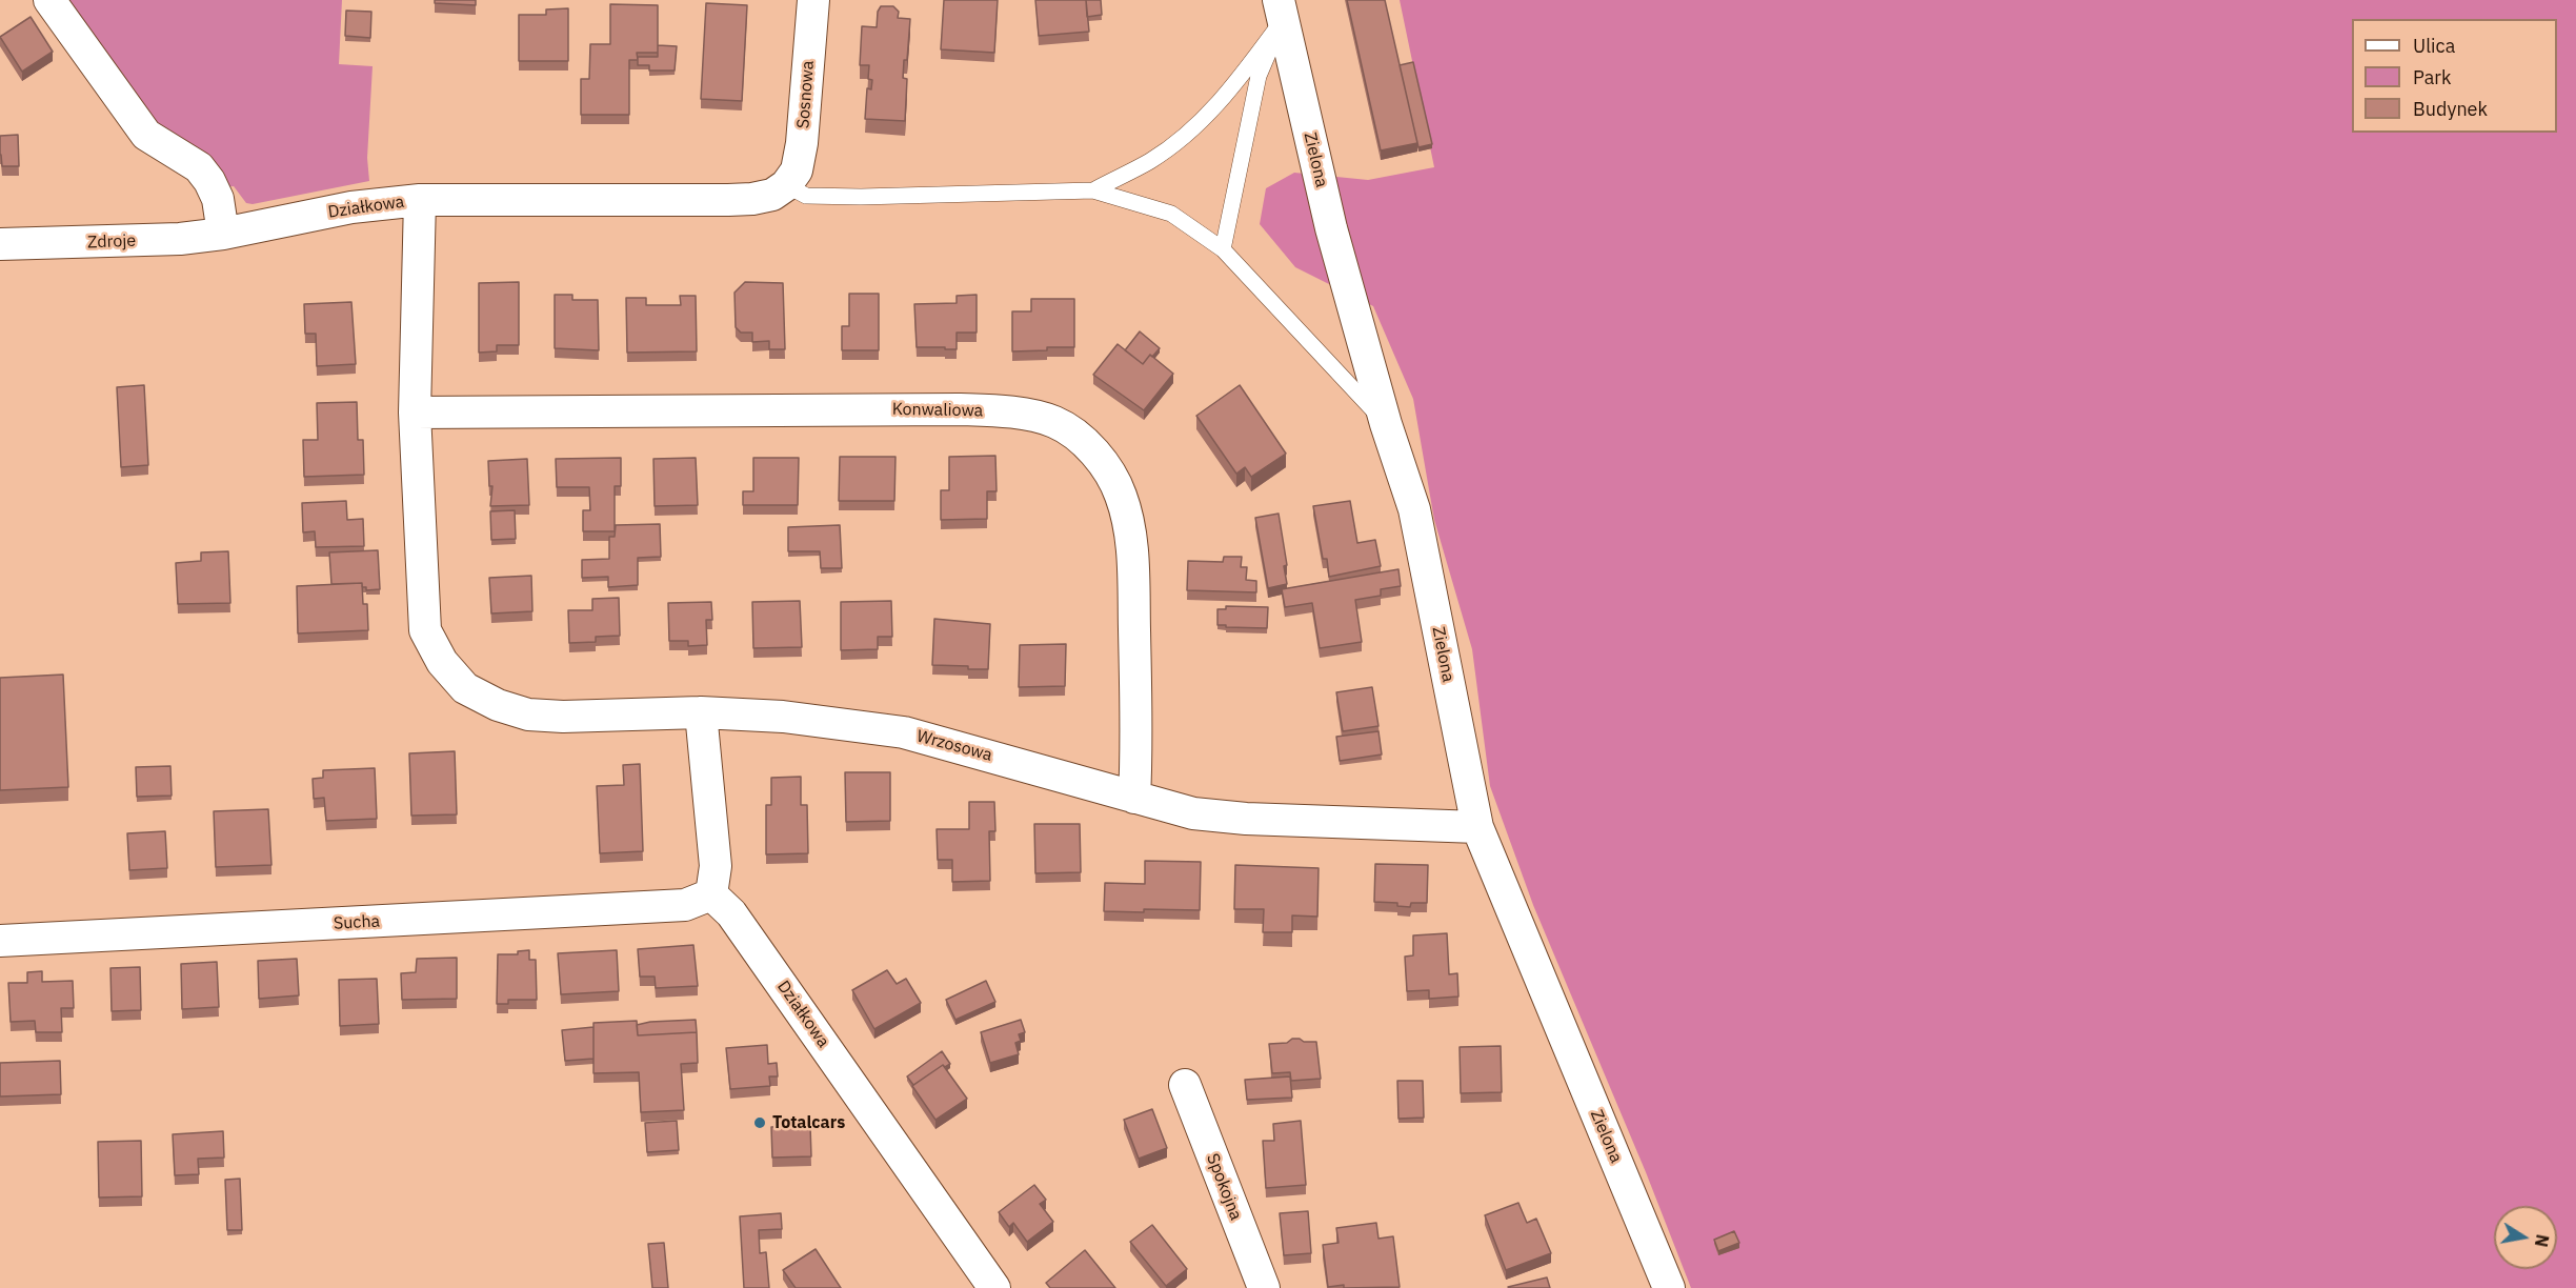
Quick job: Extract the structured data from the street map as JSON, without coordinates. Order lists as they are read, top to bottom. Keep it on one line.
{"streets":{"street":["Sosnowa","Zielona","Działkowa","Zdroje","Konwaliowa","Wrzosowa","Sucha","Spokojna"]},"crossings":[["Zielona","Wrzosowa"],["Działkowa","Zdroje"],["Działkowa","Konwaliowa"],["Działkowa","Wrzosowa"],["Działkowa","Sucha"],["Konwaliowa","Wrzosowa"]],"places":["Totalcars"],"legend":["Ulica","Park","Budynek"],"north":"right"}
